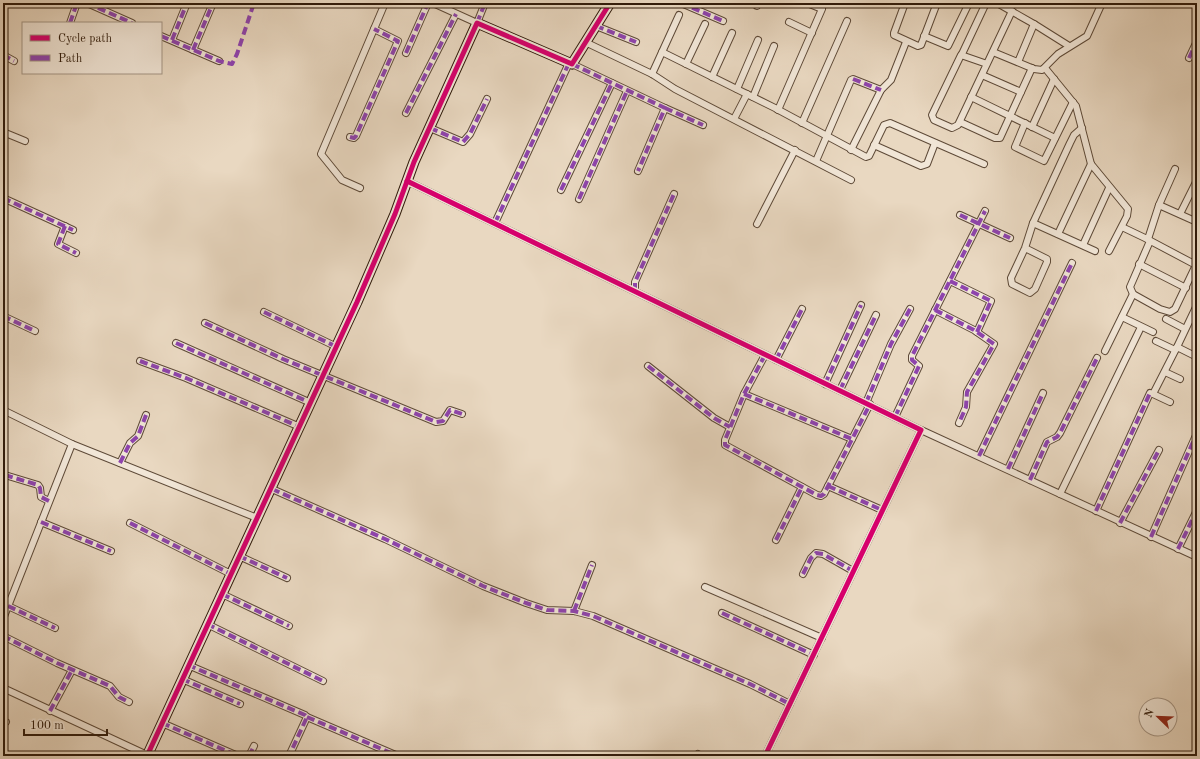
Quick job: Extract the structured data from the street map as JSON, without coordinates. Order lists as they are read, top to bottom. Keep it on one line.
{"legend":["Cycle path","Path"],"scale_bar":"100 m","north":"top left"}
